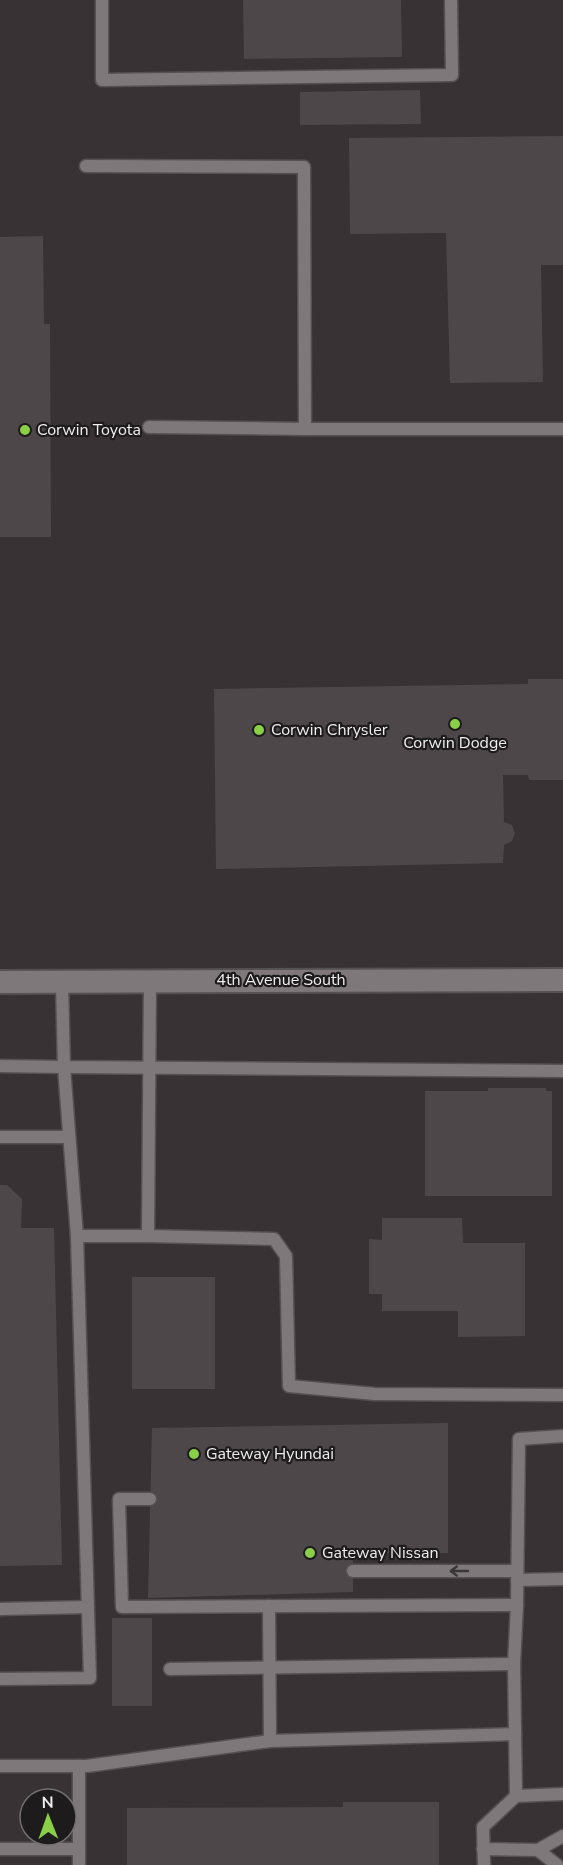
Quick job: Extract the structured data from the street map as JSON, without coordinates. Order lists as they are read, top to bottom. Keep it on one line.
{"streets":{"street":["4th Avenue South"]},"places":["Corwin Toyota","Corwin Dodge","Corwin Chrysler","Gateway Hyundai","Gateway Nissan"],"north":"top"}
